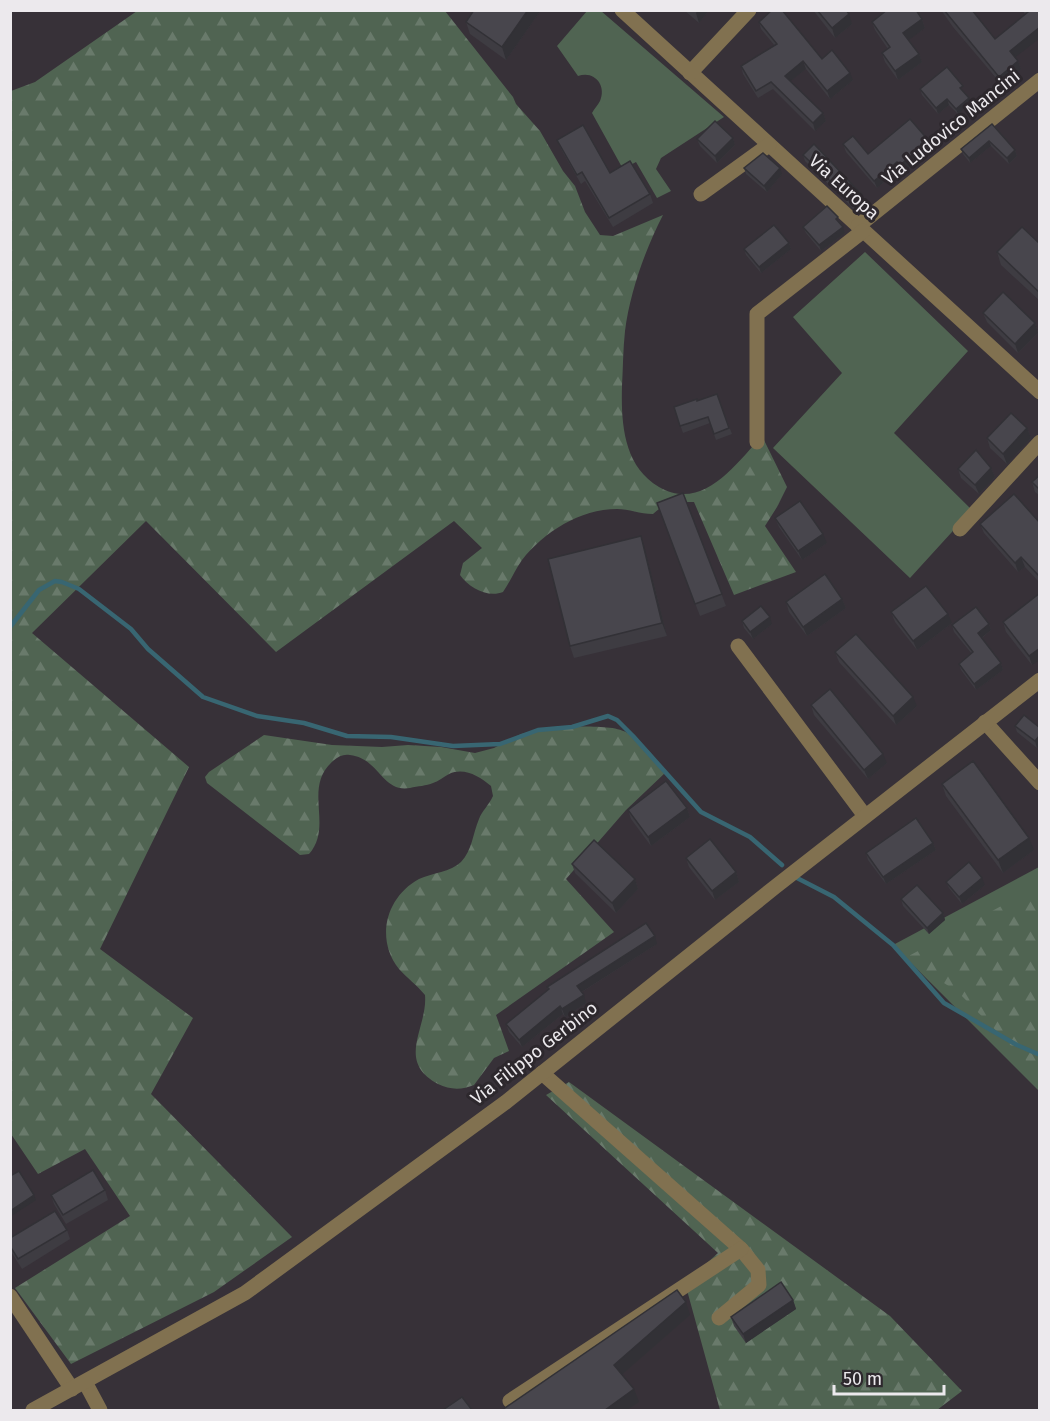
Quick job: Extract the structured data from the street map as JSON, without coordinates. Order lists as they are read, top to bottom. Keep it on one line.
{"streets":{"street":["Via Ludovico Mancini","Via Europa","Via Filippo Gerbino"]},"crossings":[["Via Ludovico Mancini","Via Europa"]],"scale_bar":"50 m"}
